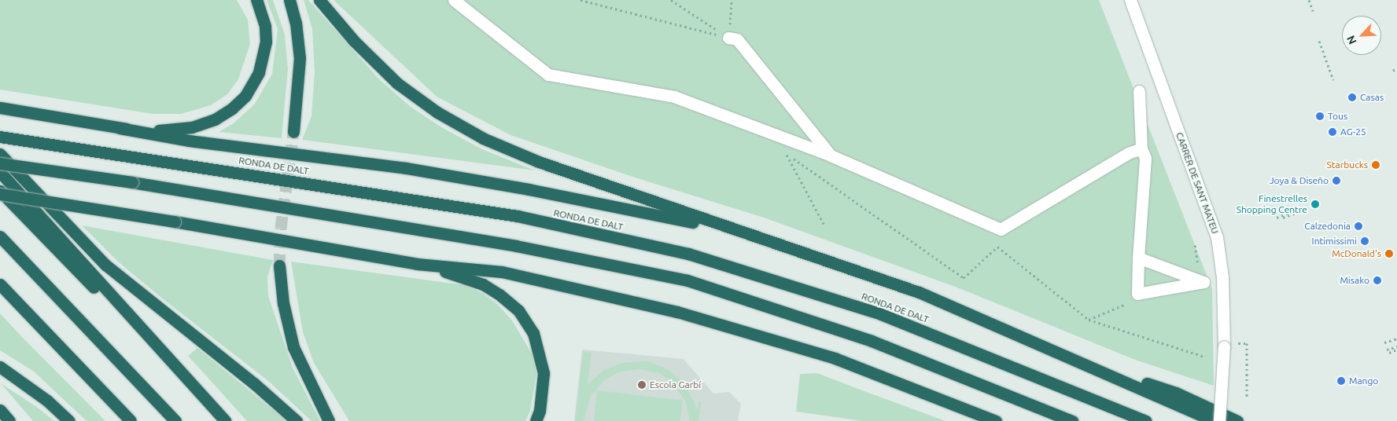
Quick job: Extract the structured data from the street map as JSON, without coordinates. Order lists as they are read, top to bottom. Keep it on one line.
{"streets":{"highway":["RONDA DE DALT"],"street":["CARRER DE SANT MATEU"]},"places":["Casas","Tous","AG-25","Starbucks","Joya & Diseño","Finestrelles Shopping Centre","Calzedonia","Intimissimi","McDonald's","Misako","Mango","Escola Garbí"],"north":"bottom left"}
